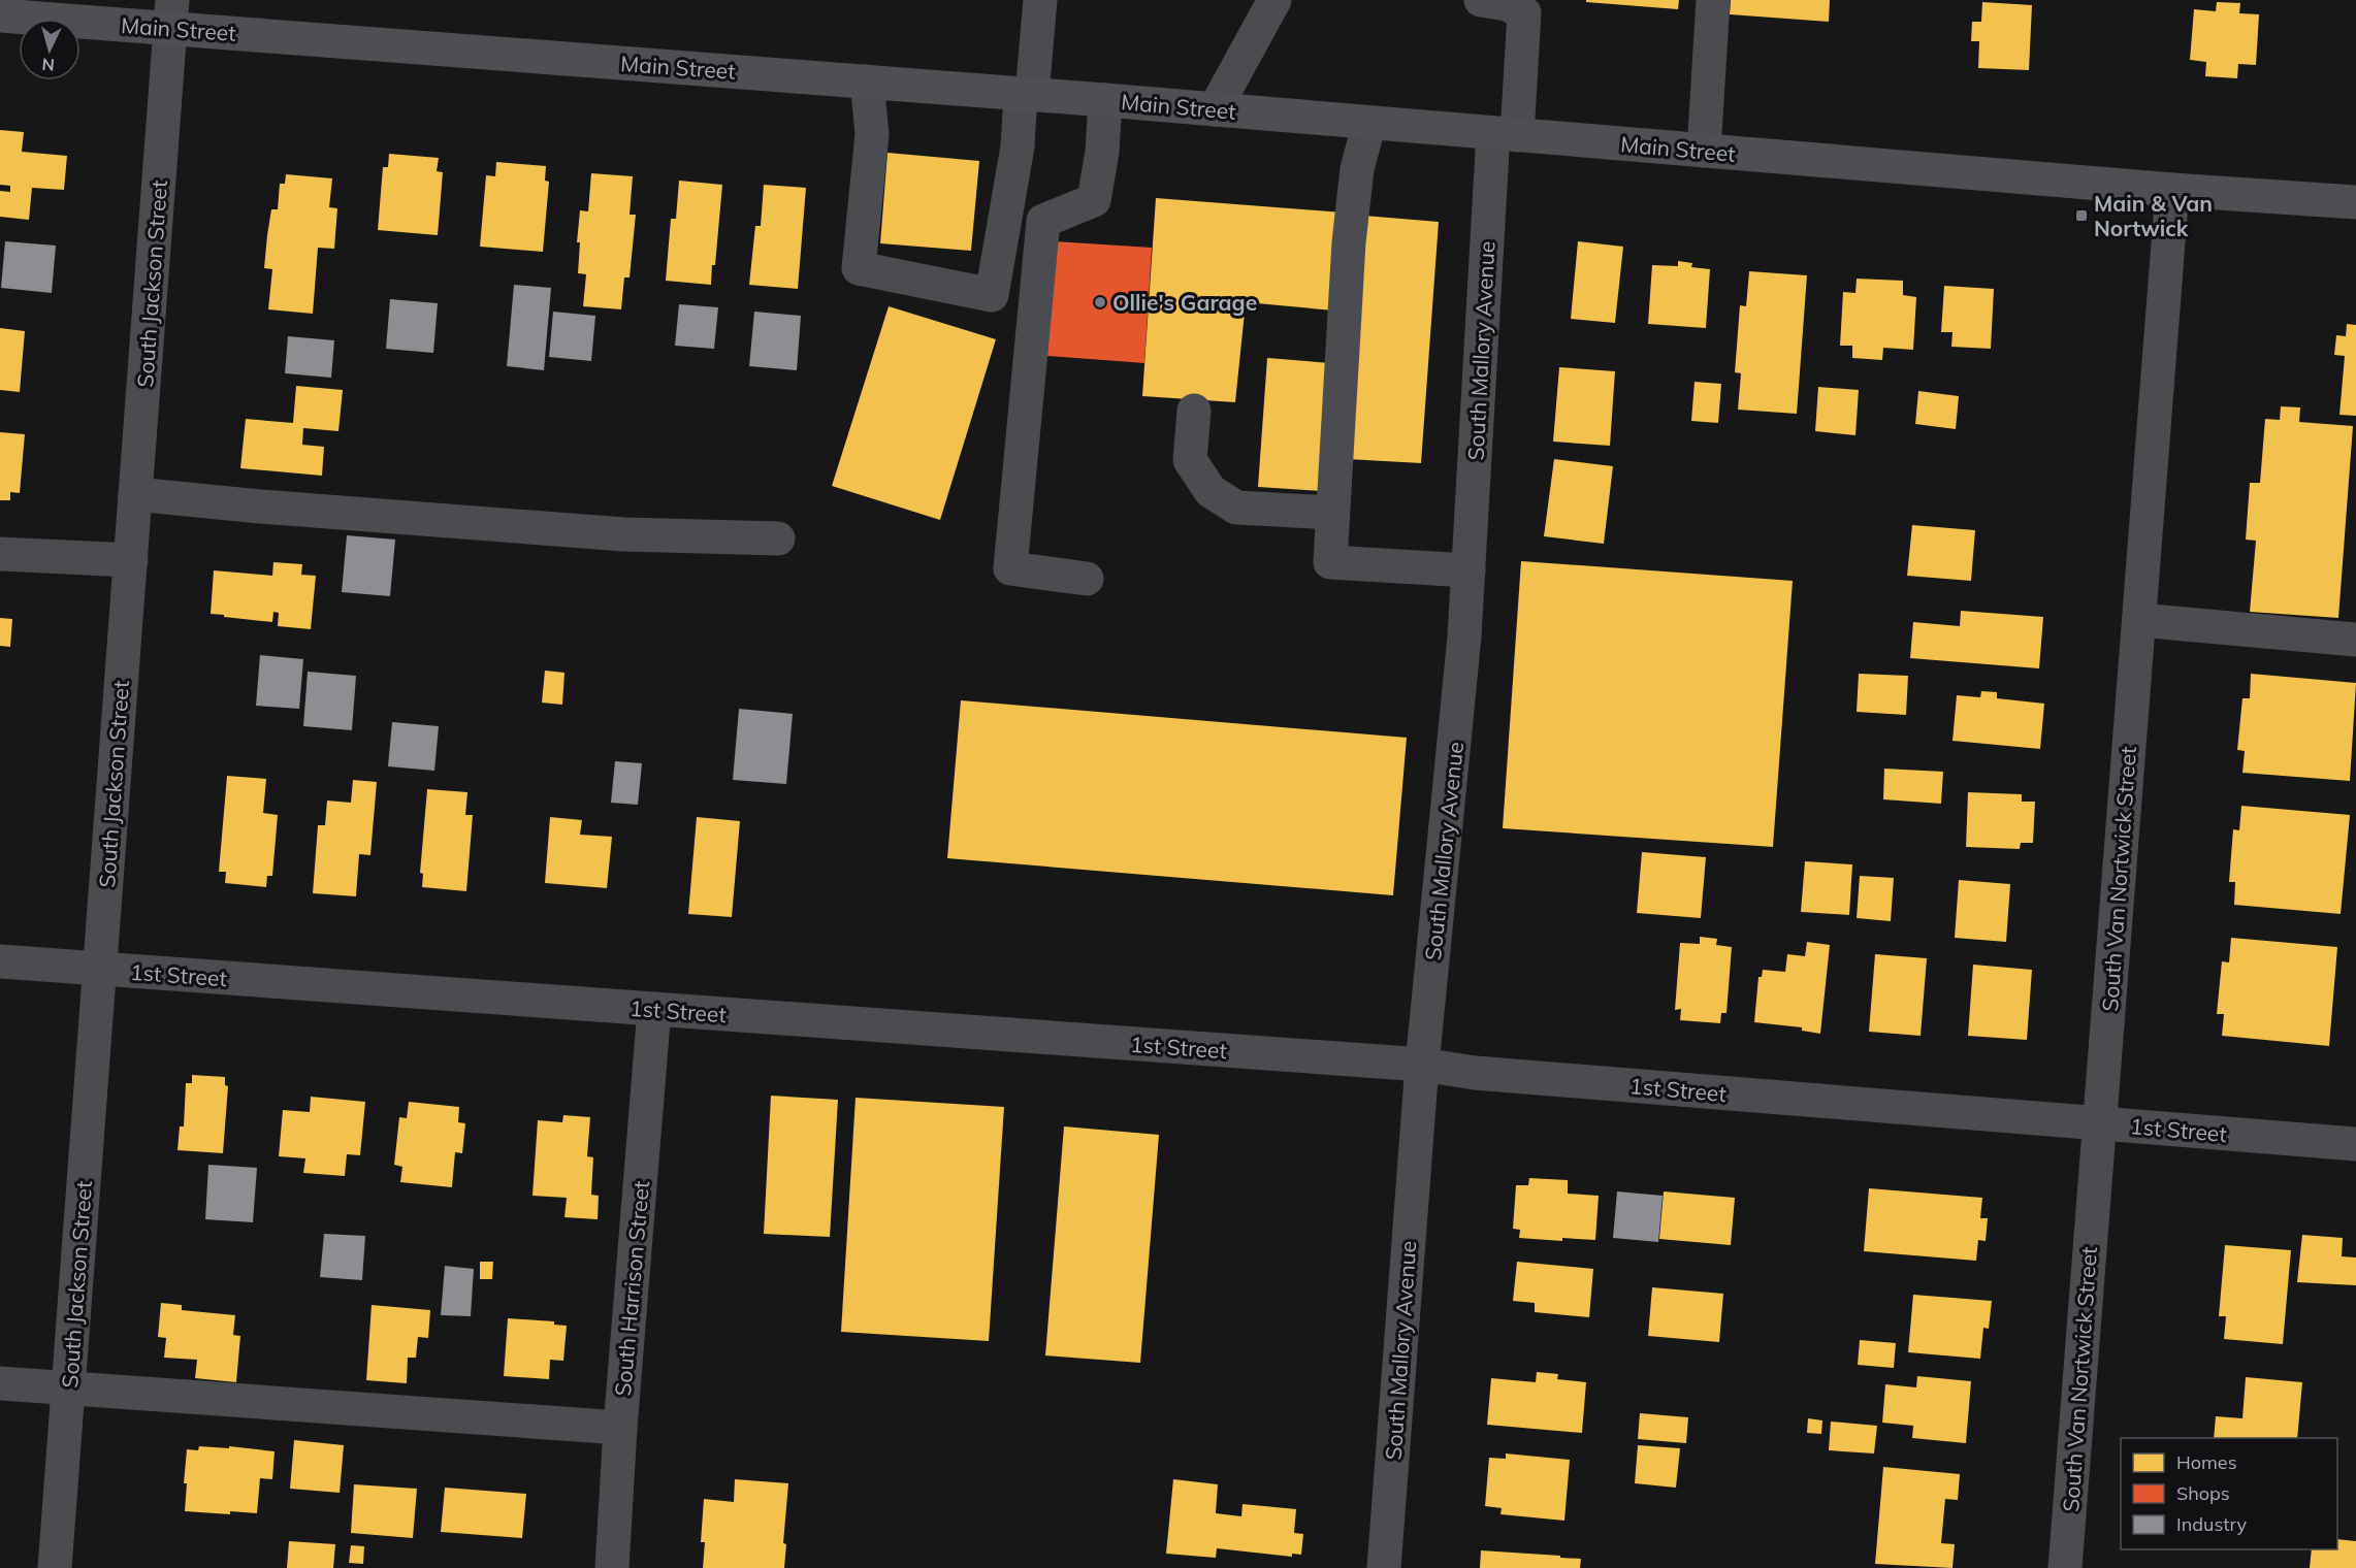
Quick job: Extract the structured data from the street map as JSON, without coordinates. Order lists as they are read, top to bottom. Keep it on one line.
{"streets":{"main road":["Main Street"],"street":["South Jackson Street","South Mallory Avenue","South Van Nortwick Street","1st Street","South Harrison Street"]},"crossings":[["Main Street","South Jackson Street"],["Main Street","South Mallory Avenue"],["Main Street","South Van Nortwick Street"],["South Jackson Street","1st Street"],["South Mallory Avenue","1st Street"],["South Van Nortwick Street","1st Street"],["1st Street","South Harrison Street"]],"places":{"transit":["Main & Van Nortwick"],"other":["Ollie's Garage"]},"legend":["Homes","Shops","Industry"],"north":"bottom"}
